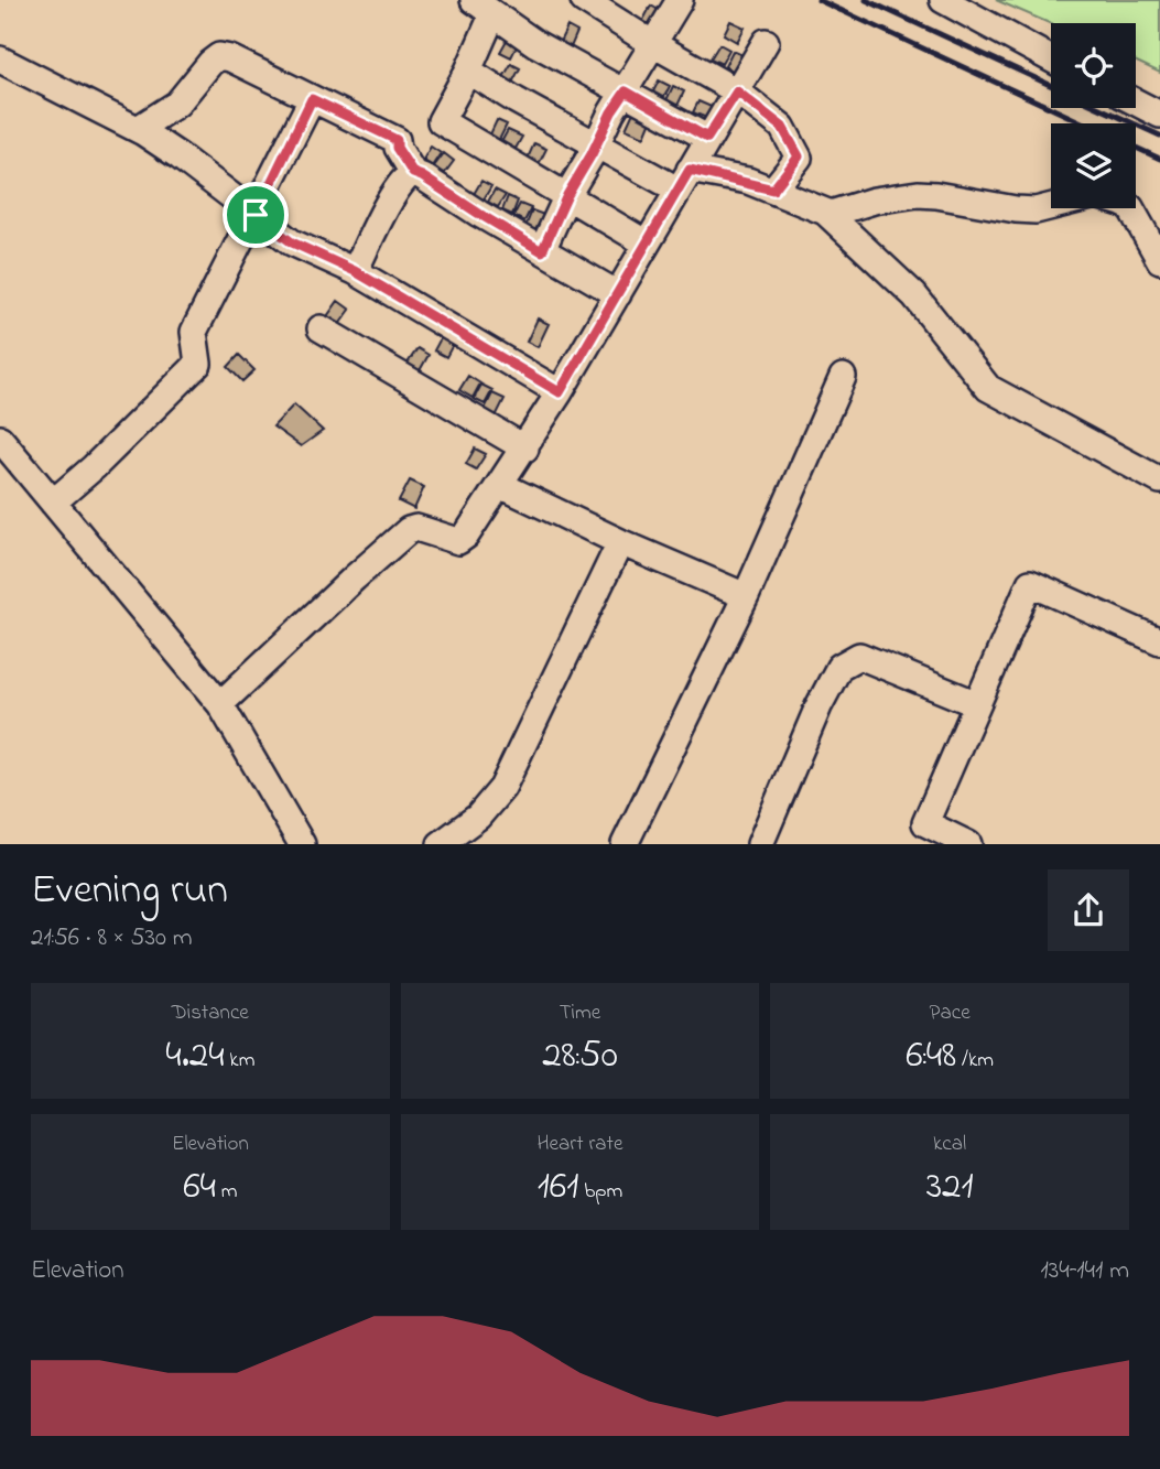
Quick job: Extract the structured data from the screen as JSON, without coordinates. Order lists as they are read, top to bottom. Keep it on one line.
{"page":{"heading":["Evening run","21:56 · 8 × 530 m"],"stats":[["Distance","4.24 km"],["Time","28:50"],["Pace","6:48 /km"],["Elevation","64 m"],["Heart rate","161 bpm"],["kcal","321"]],"chart":["Elevation","134–141 m"]}}
